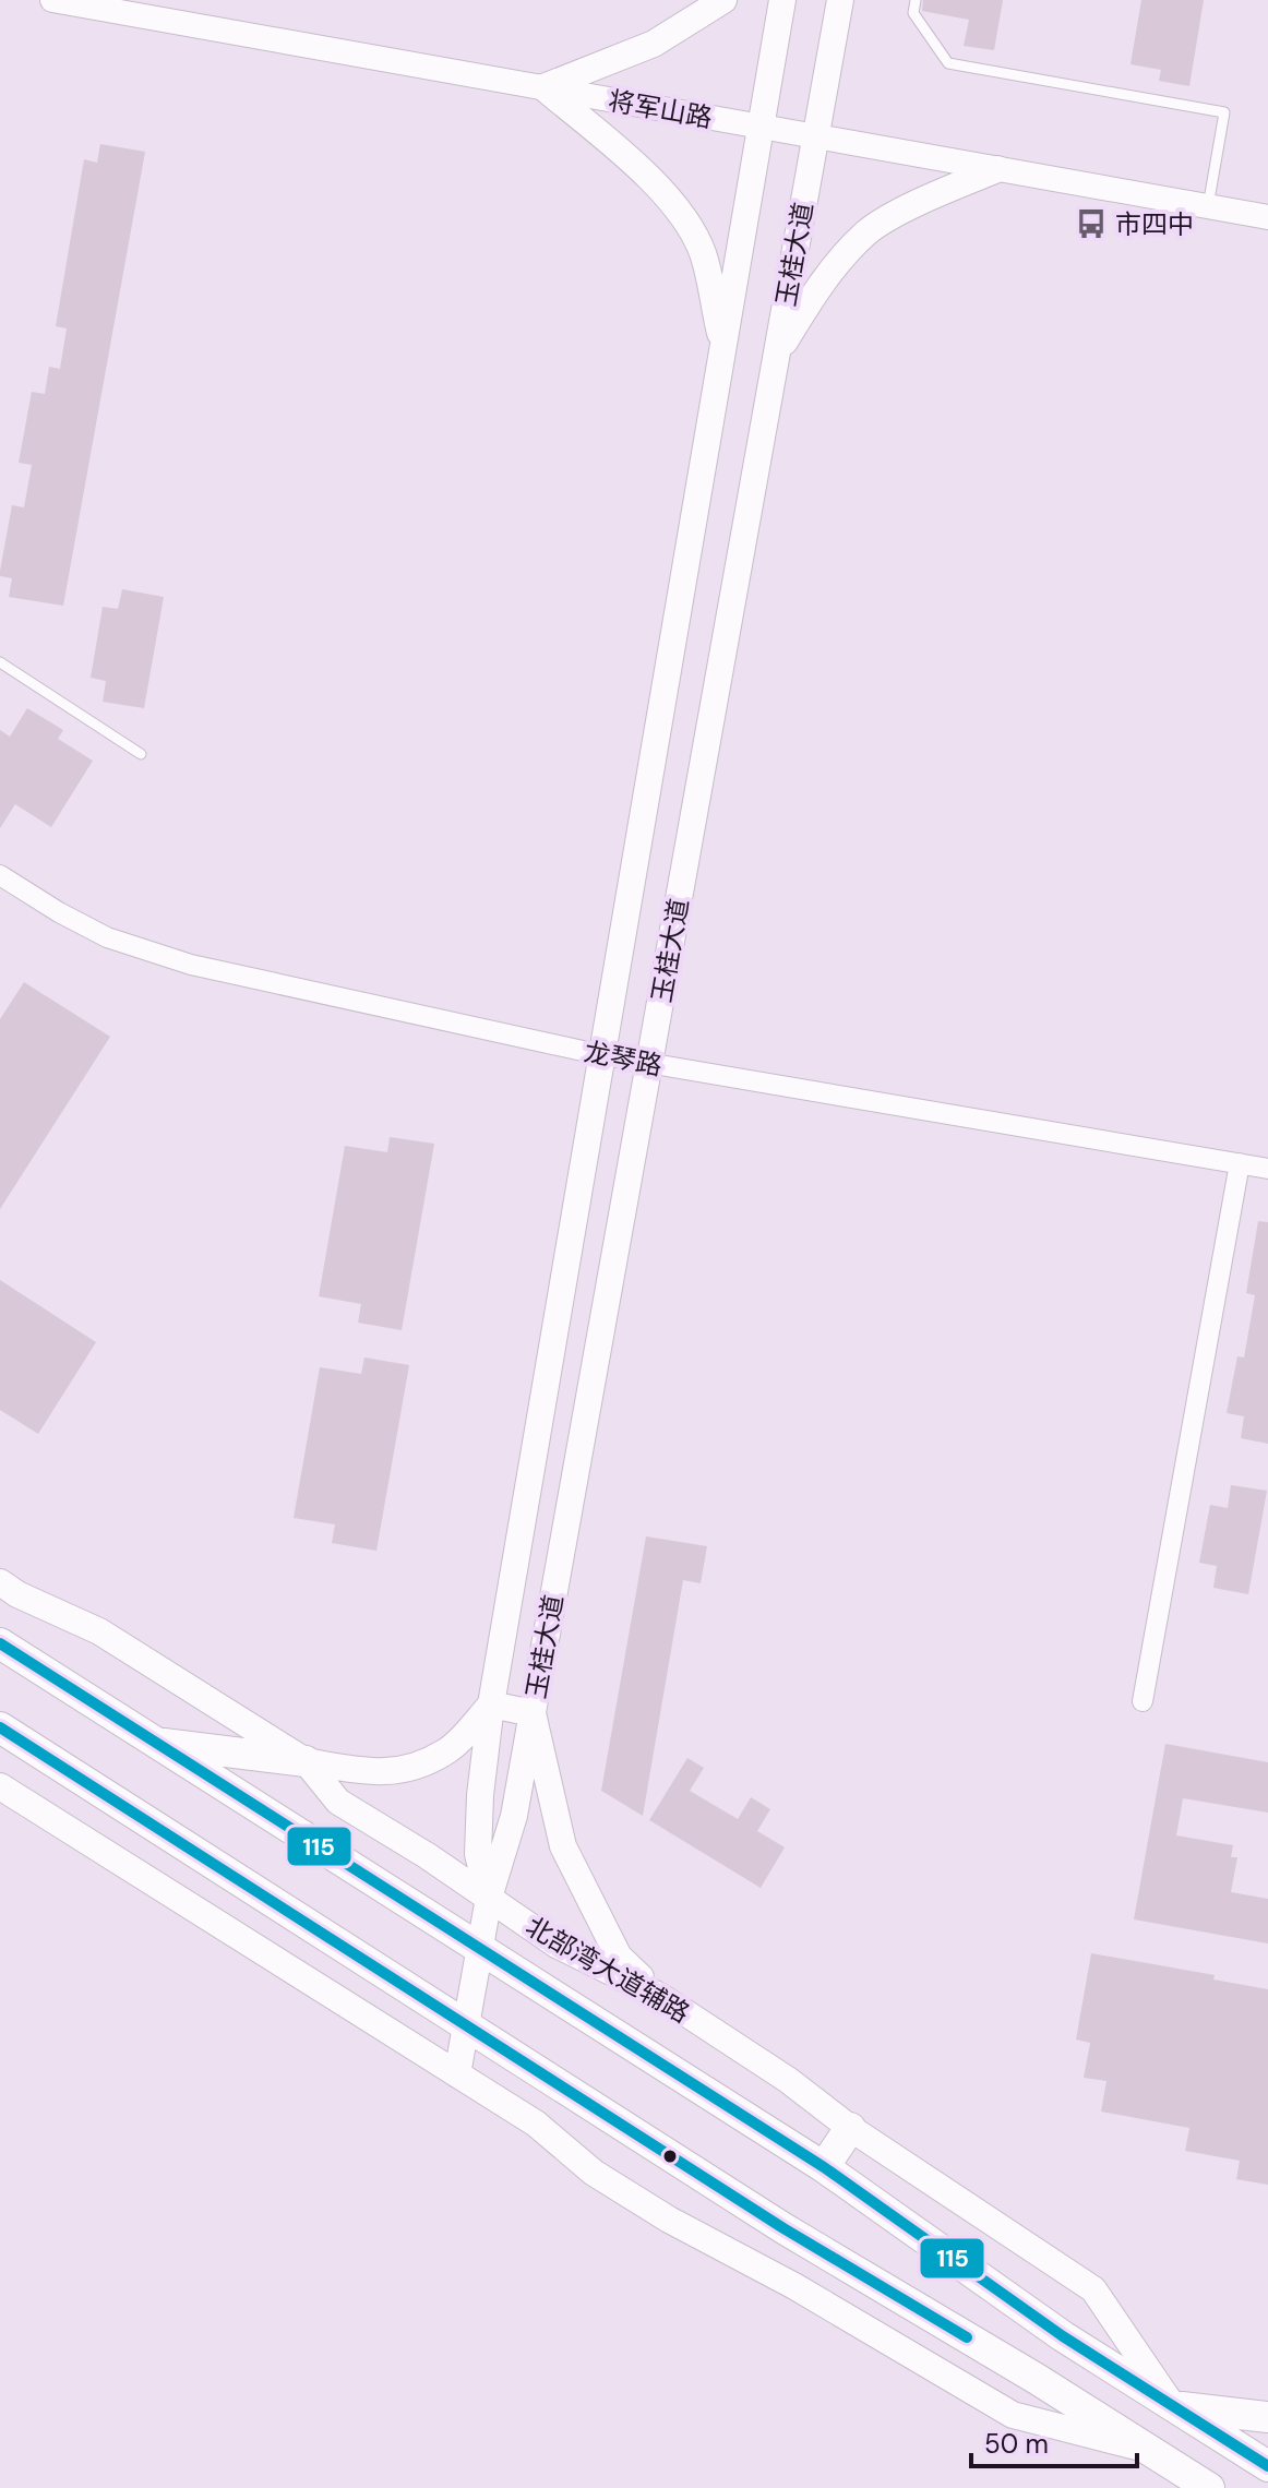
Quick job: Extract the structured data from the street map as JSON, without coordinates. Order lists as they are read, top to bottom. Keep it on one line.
{"streets":{"main road":["玉桂大道","北部湾大道辅路"],"street":["将军山路","龙琴路"]},"crossings":[["将军山路","玉桂大道"],["玉桂大道","龙琴路"],["玉桂大道","北部湾大道辅路"]],"places":{"bus stop":["市四中"]},"lines":["transit line 115"],"scale_bar":"50 m"}
